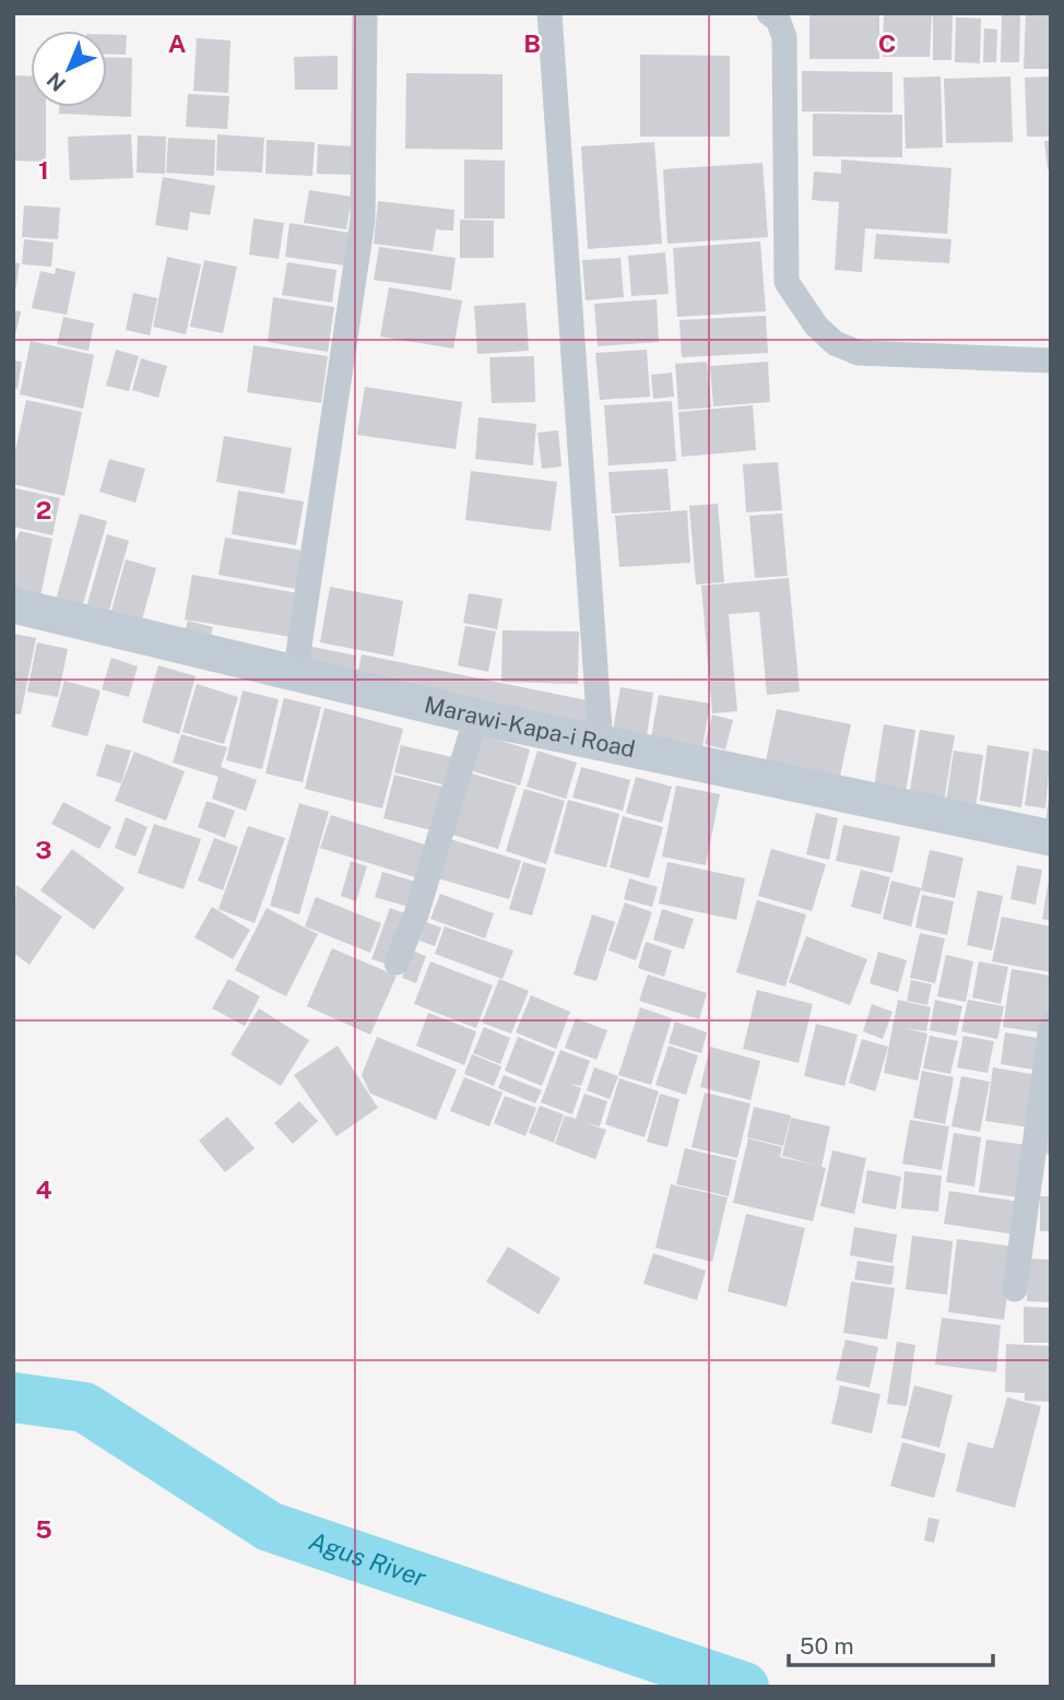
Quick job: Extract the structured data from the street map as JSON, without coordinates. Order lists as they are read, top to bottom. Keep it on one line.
{"streets":{"main road":["Marawi-Kapa-i Road"]},"water":["Agus River"],"scale_bar":"50 m","north":"bottom left","grid":{"columns":["A","B","C"],"rows":["1","2","3","4","5"]}}
